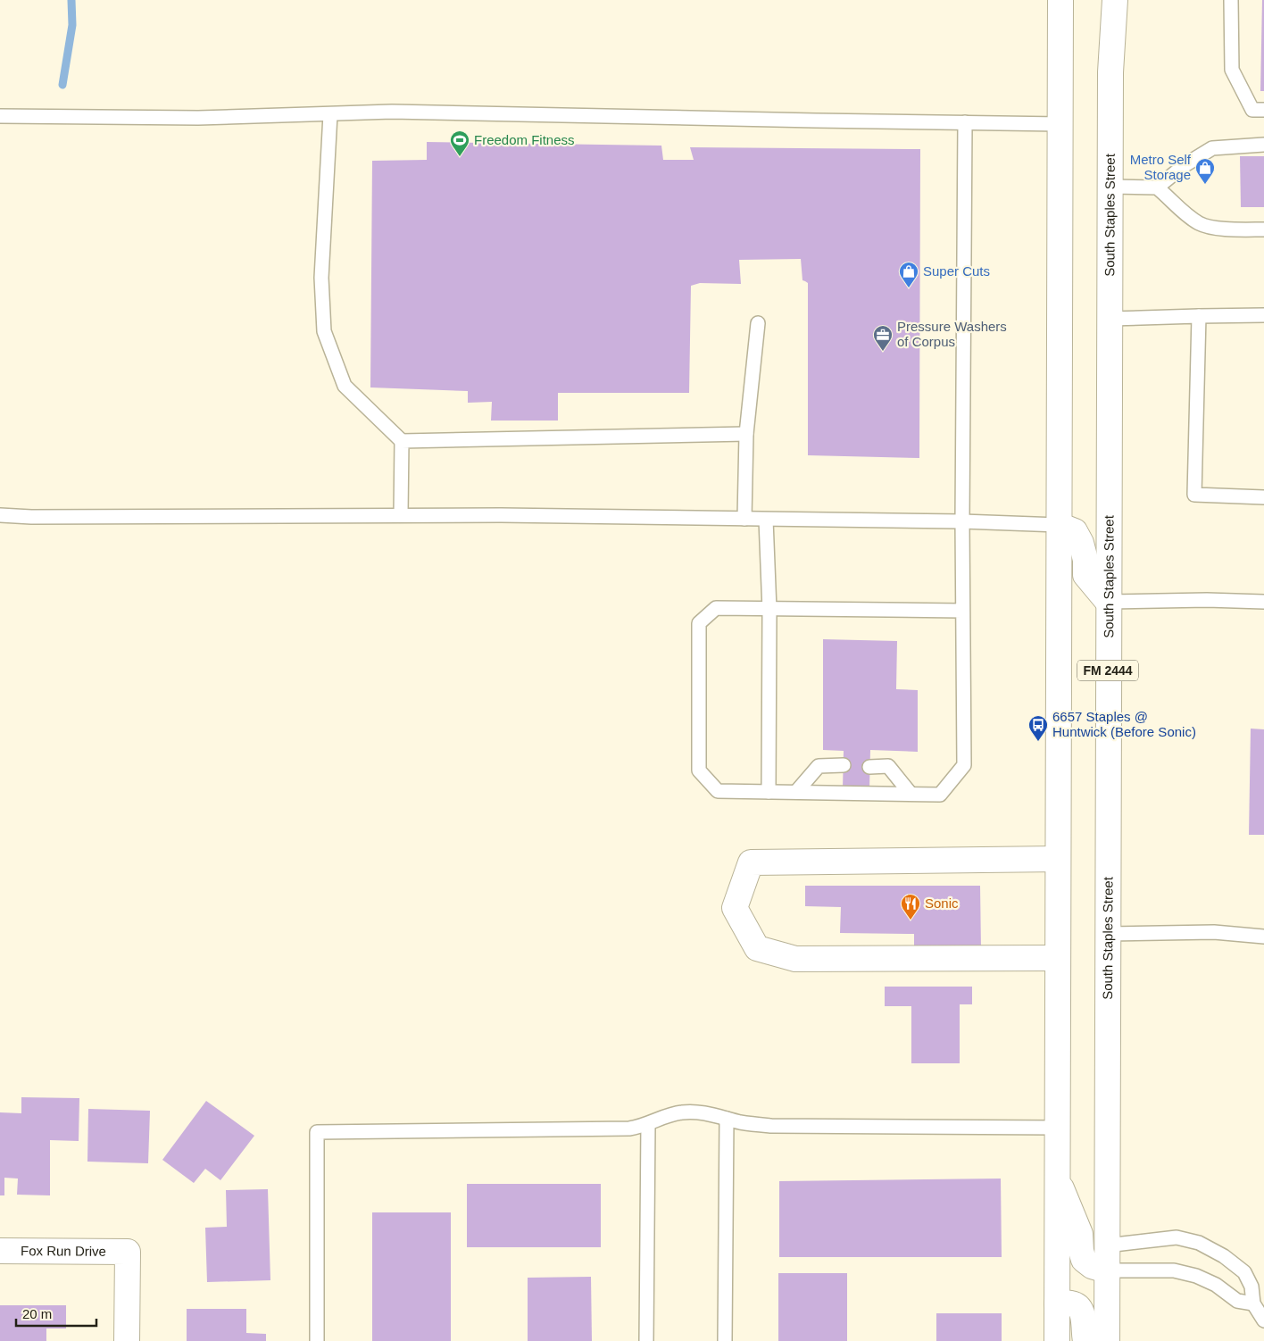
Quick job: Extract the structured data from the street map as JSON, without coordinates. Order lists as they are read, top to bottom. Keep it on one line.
{"streets":{"main road":["South Staples Street","FM 2444","Fox Run Drive"]},"places":{"sports":["Freedom Fitness"],"shop":["Metro Self Storage","Super Cuts"],"office":["Pressure Washers of Corpus"],"bus stop":["6657 Staples @ Huntwick (Before Sonic)"],"restaurant":["Sonic"]},"scale_bar":"20 m"}
